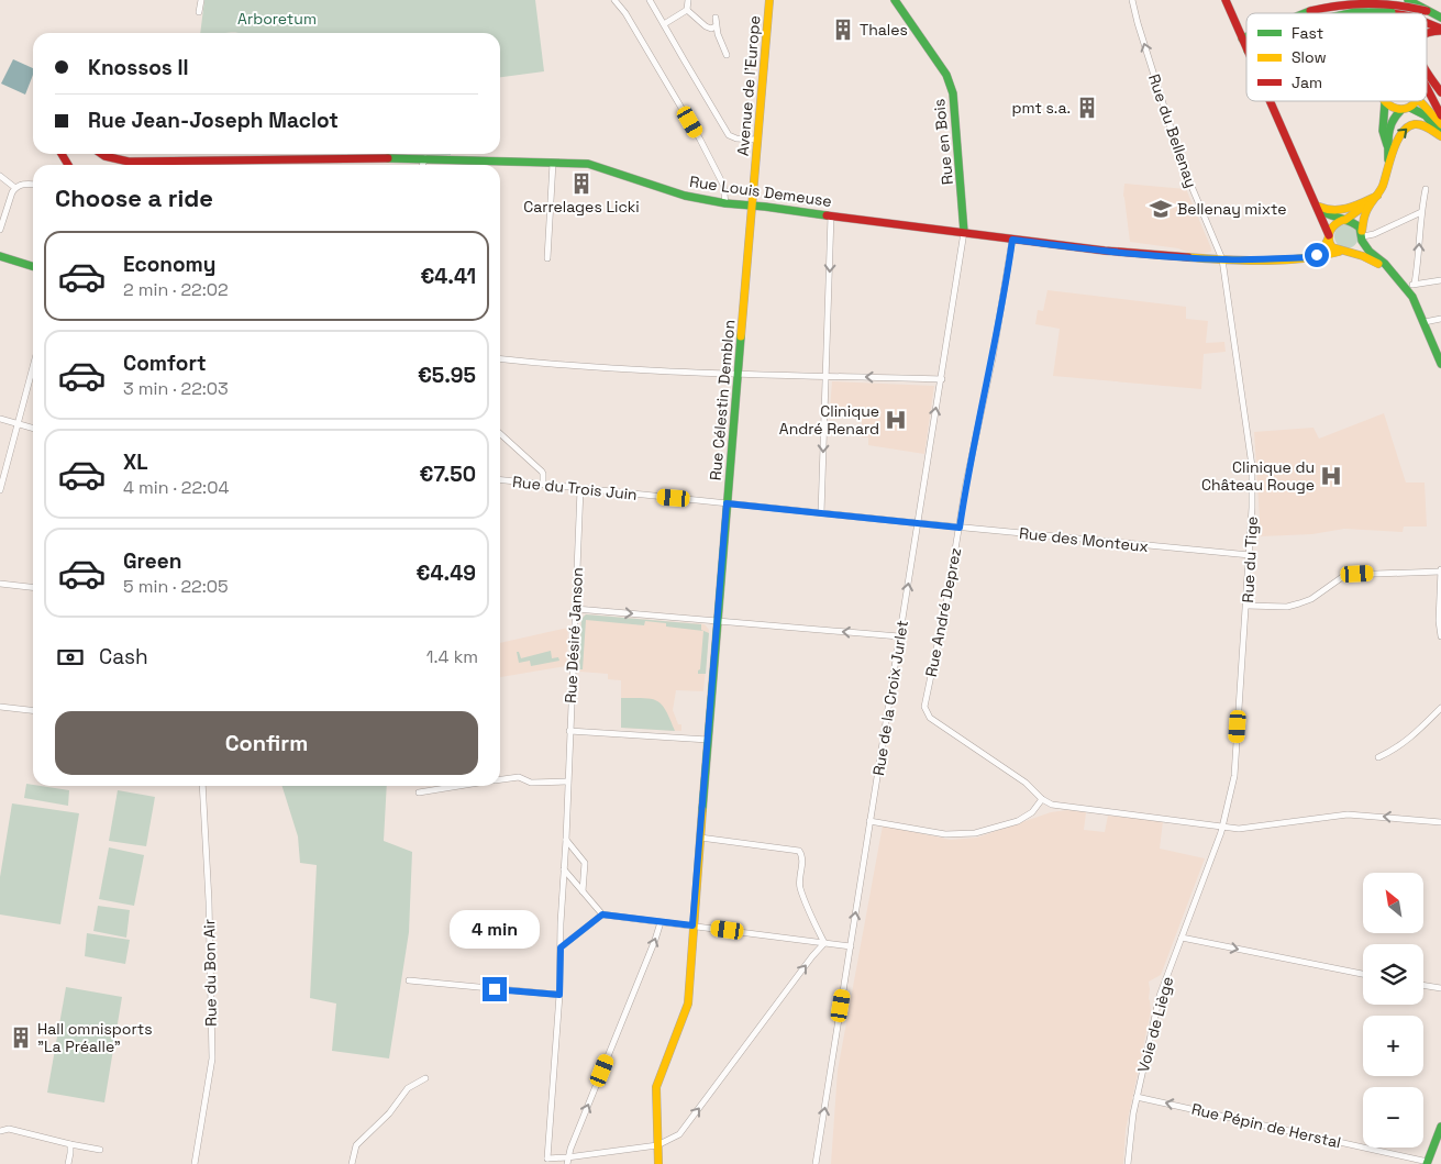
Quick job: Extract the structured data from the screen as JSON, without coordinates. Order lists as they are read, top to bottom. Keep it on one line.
{"streets":{"street":["Avenue de l'Europe","Rue du Bellenay","Rue en Bois","Rue Louis Demeuse","Rue Célestin Demblon","Rue du Trois Juin","Rue des Monteux","Rue du Tige","Rue André Deprez","Rue Désiré Janson","Rue de la Croix Jurlet","Rue du Bon Air","Voie de Liège","Rue Pépin de Herstal"]},"crossings":[["Avenue de l'Europe","Rue Louis Demeuse"],["Avenue de l'Europe","Rue Célestin Demblon"],["Rue du Bellenay","Rue Louis Demeuse"],["Rue du Bellenay","Rue du Tige"],["Rue en Bois","Rue Louis Demeuse"],["Rue en Bois","Rue de la Croix Jurlet"],["Rue Louis Demeuse","Rue Célestin Demblon"],["Rue Louis Demeuse","Rue du Tige"],["Rue Louis Demeuse","Rue André Deprez"],["Rue Louis Demeuse","Rue de la Croix Jurlet"],["Rue Célestin Demblon","Rue du Trois Juin"],["Rue du Trois Juin","Rue des Monteux"],["Rue du Trois Juin","Rue Désiré Janson"],["Rue du Trois Juin","Rue de la Croix Jurlet"],["Rue des Monteux","Rue du Tige"],["Rue des Monteux","Rue André Deprez"],["Rue des Monteux","Rue de la Croix Jurlet"],["Rue du Tige","Voie de Liège"],["Voie de Liège","Rue Pépin de Herstal"]],"one_way":["Rue du Bellenay","Rue de la Croix Jurlet","Rue Pépin de Herstal"],"parks":["Arboretum"],"places":{"building":["Thales","pmt s.a.","Carrelages Licki","Hall omnisports \"La Préalle\""],"school or university":["Bellenay mixte"],"hospital":["Clinique André Renard","Clinique du Château Rouge"]},"legend":["Fast","Slow","Jam"],"north":"top left","page":{"banner":["Knossos II","Rue Jean-Joseph Maclot"],"heading":"Choose a ride","list":[{"name":"Economy","note":"2 min · 22:02","value":"€4.41"},{"name":"Comfort","note":"3 min · 22:03","value":"€5.95"},{"name":"XL","note":"4 min · 22:04","value":"€7.50"},{"name":"Green","note":"5 min · 22:05","value":"€4.49"}],"pay":["Cash","1.4 km"],"buttons":"Confirm","map_buttons":["+","−"],"bubble":"4 min"}}
